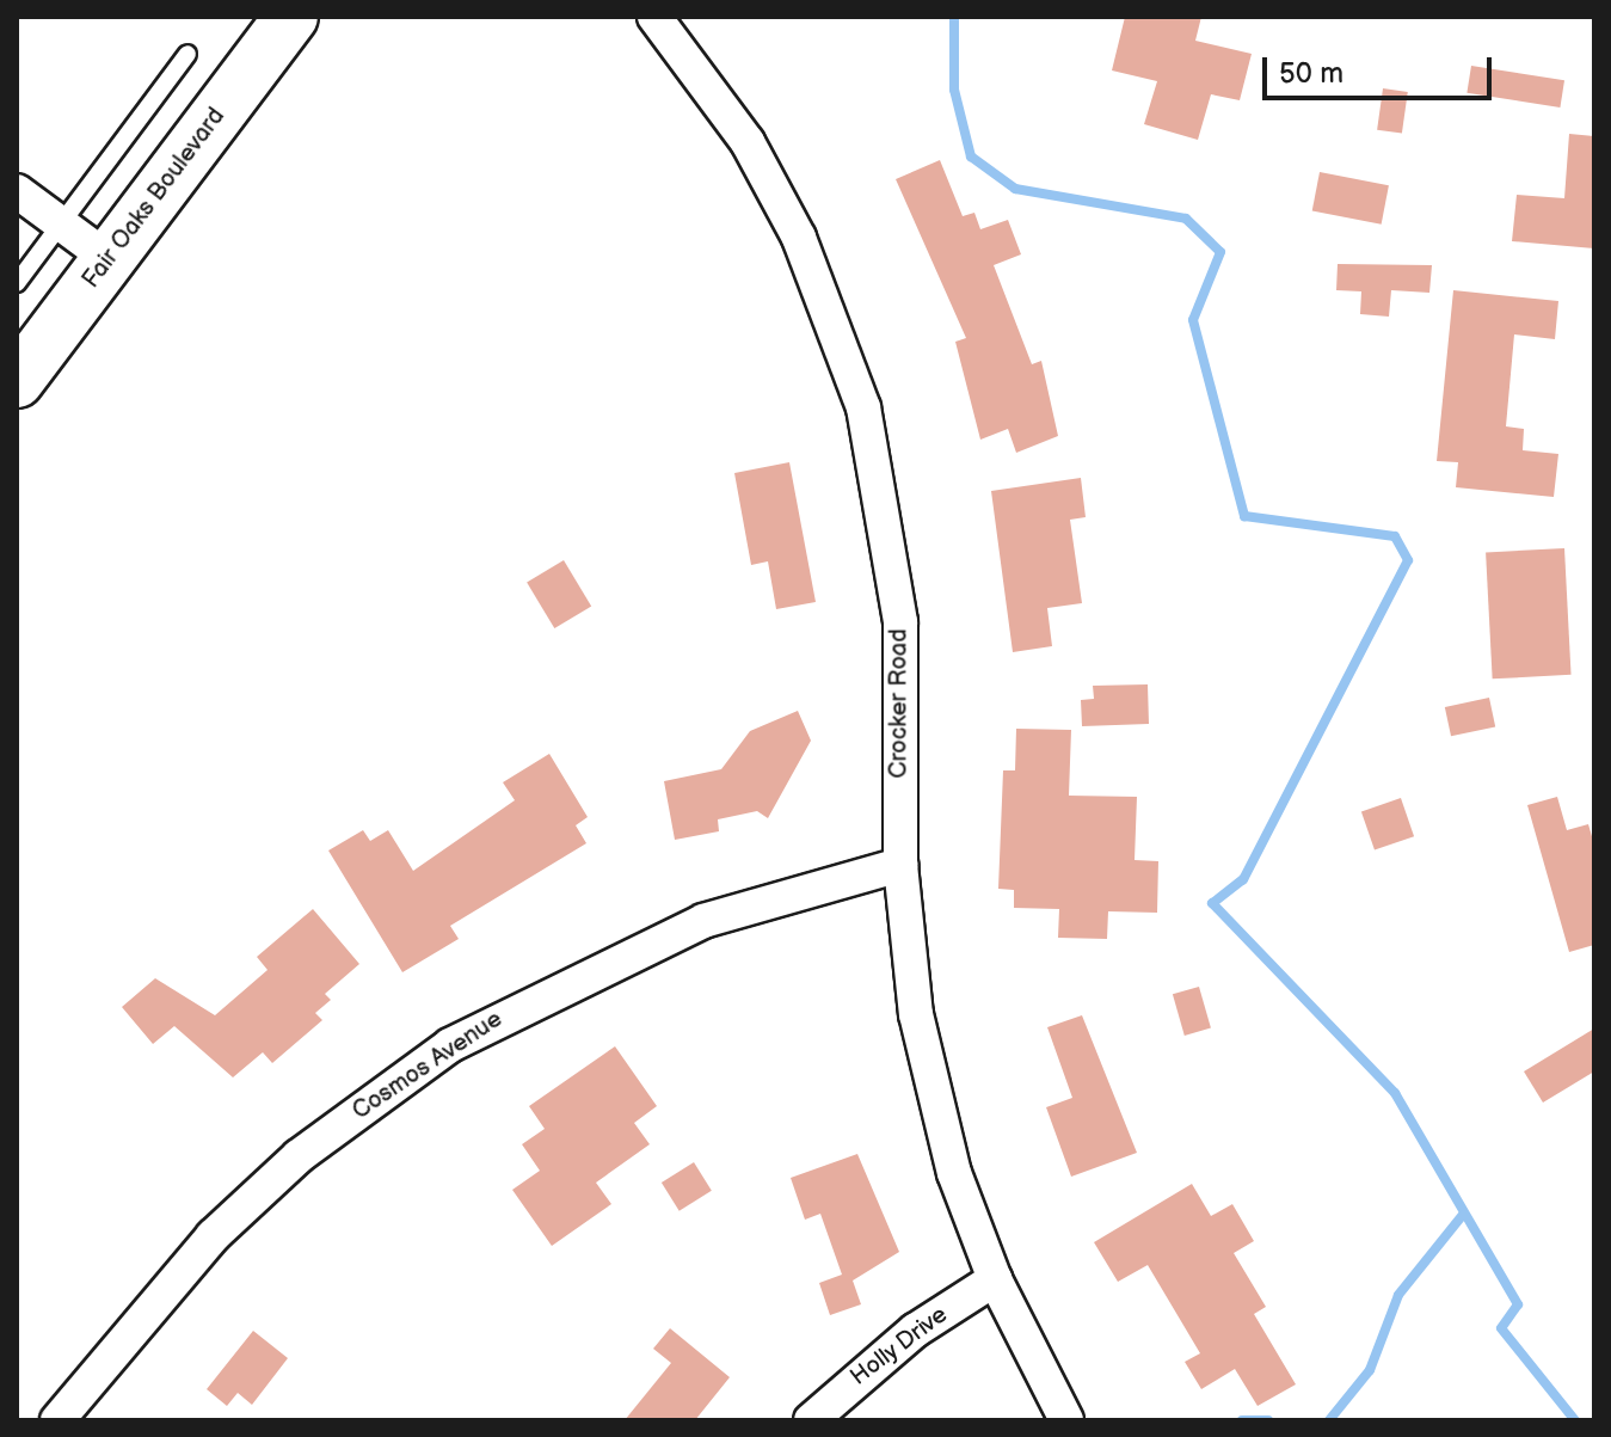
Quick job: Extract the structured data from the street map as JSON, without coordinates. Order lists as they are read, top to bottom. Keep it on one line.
{"streets":{"main road":["Fair Oaks Boulevard"],"street":["Crocker Road","Cosmos Avenue","Holly Drive"]},"crossings":[["Crocker Road","Cosmos Avenue"],["Crocker Road","Holly Drive"]],"scale_bar":"50 m"}
